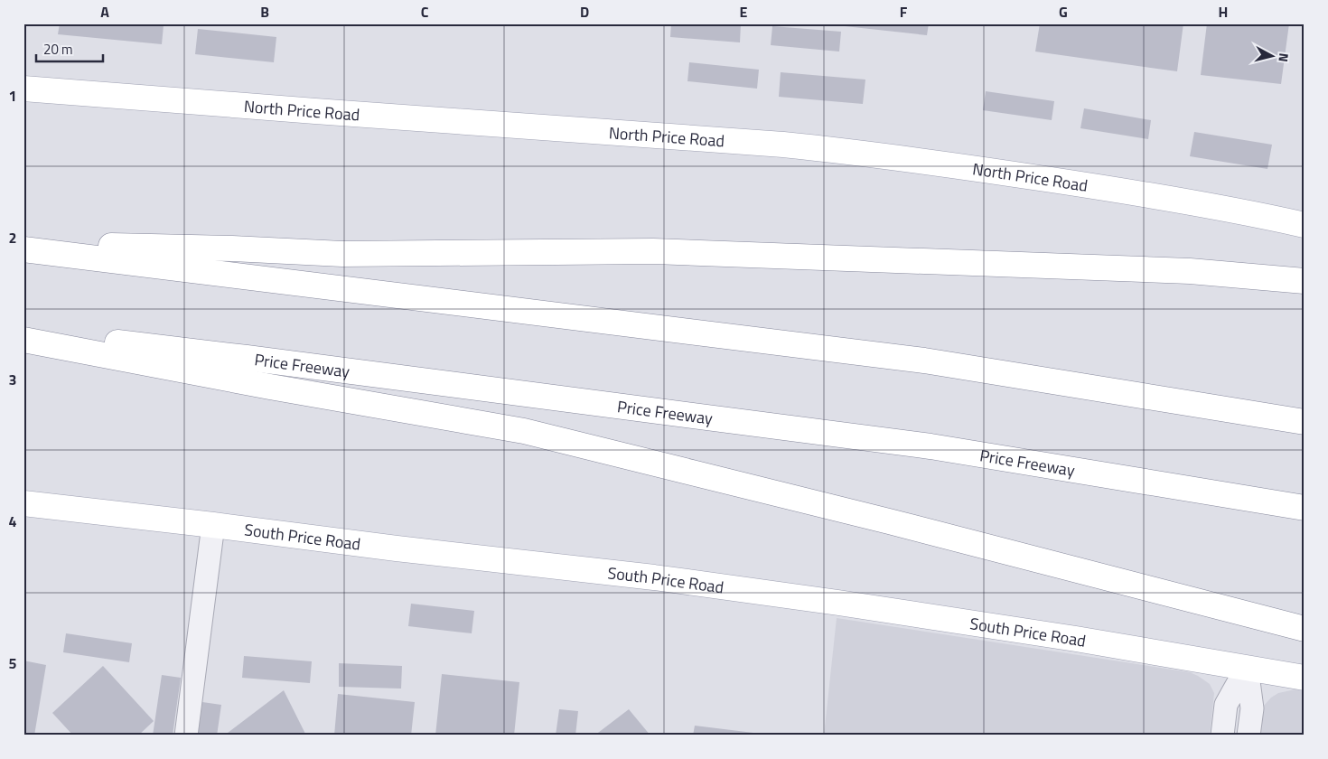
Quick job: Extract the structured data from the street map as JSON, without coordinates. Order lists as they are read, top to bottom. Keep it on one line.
{"streets":{"main road":["North Price Road","Price Freeway","South Price Road"]},"scale_bar":"20 m","north":"right","grid":{"columns":["A","B","C","D","E","F","G","H"],"rows":["1","2","3","4","5"]}}
